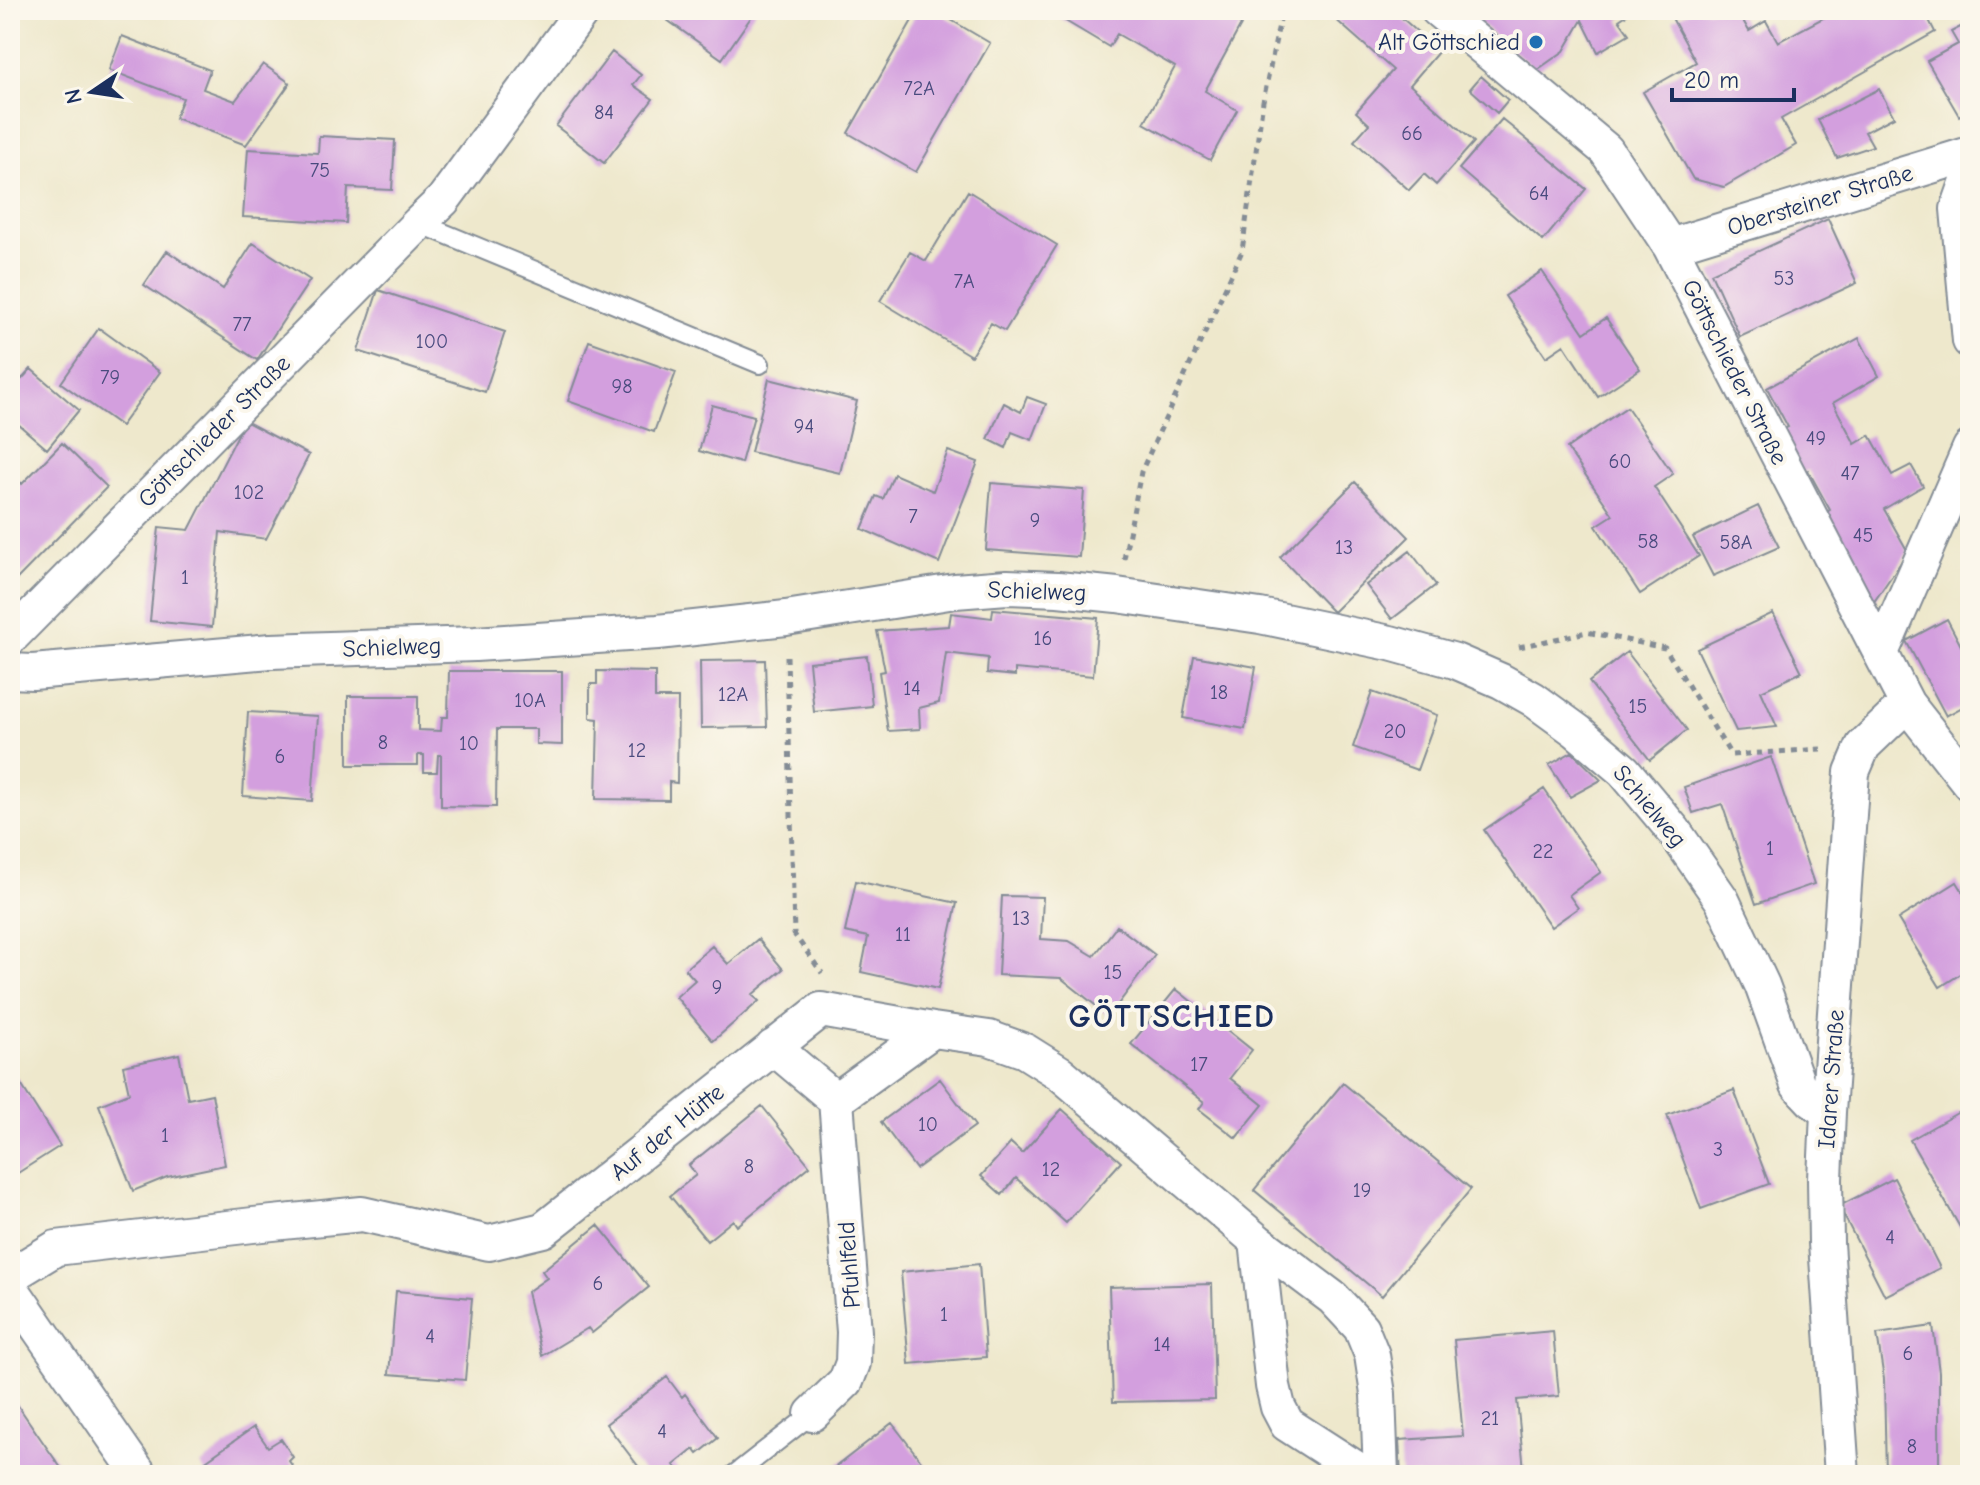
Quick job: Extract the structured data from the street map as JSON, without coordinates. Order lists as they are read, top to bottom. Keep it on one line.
{"streets":{"street":["Obersteiner Straße","Göttschieder Straße","Schielweg","Idarer Straße","Auf der Hütte","Pfuhlfeld"]},"crossings":[["Obersteiner Straße","Göttschieder Straße"],["Göttschieder Straße","Idarer Straße"],["Schielweg","Idarer Straße"]],"districts":["GÖTTSCHIED"],"places":["Alt Göttschied"],"house_numbers":["72A","84","66","75","64","53","7A","77","100","79","98","94","49","60","47","102","7","9","45","58","58A","13","1","16","14","18","12A","10A","15","20","8","10","12","6","1","22","13","11","15","9","17","10","1","3","8","12","19","4","6","1","4","14","6","21","4","8"],"scale_bar":"20 m","north":"left"}
